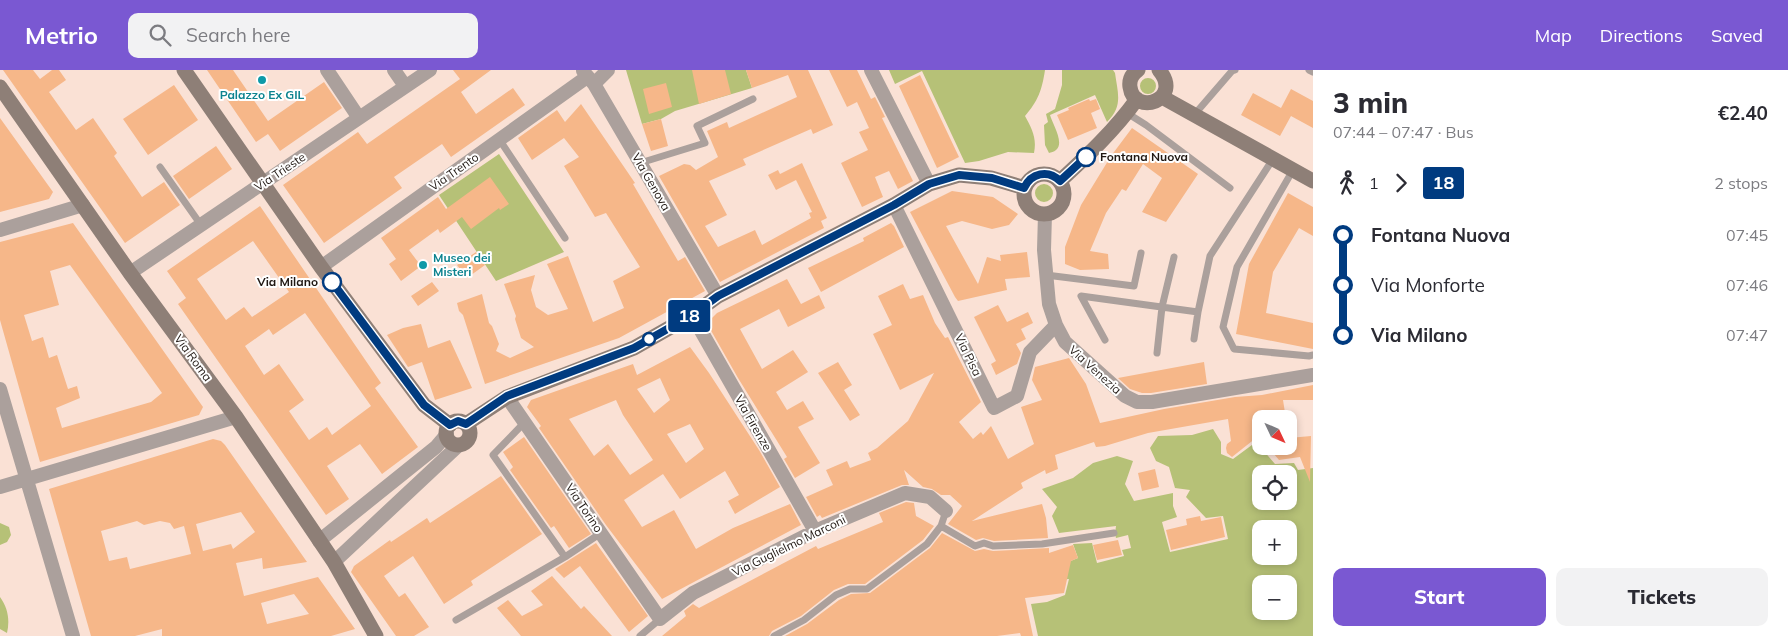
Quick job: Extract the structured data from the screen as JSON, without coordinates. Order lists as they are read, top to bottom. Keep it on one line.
{"streets":{"street":["Via Trieste","Via Trento","Via Genova","Via Pisa","Via Roma","Via Venezia","Via Firenze","Via Torino","Via Guglielmo Marconi"]},"crossings":[["Via Trieste","Via Roma"],["Via Trento","Via Genova"],["Via Pisa","Via Venezia"],["Via Firenze","Via Guglielmo Marconi"],["Via Torino","Via Guglielmo Marconi"]],"places":["Palazzo Ex GIL","Fontana Nuova","Museo dei Misteri","Via Milano"],"lines":["bus line 18"],"north":"bottom right","page":{"header":"Metrio","search":"Search here","nav":["Map","Directions","Saved"],"on_map":"18","heading":["3 min","07:44 – 07:47 · Bus","€2.40"],"legs":["1","18","2 stops"],"list":[{"name":"Fontana Nuova","value":"07:45"},{"name":"Via Monforte","value":"07:46"},{"name":"Via Milano","value":"07:47"}],"map_buttons":["+","−"],"buttons":["Start","Tickets"]}}
